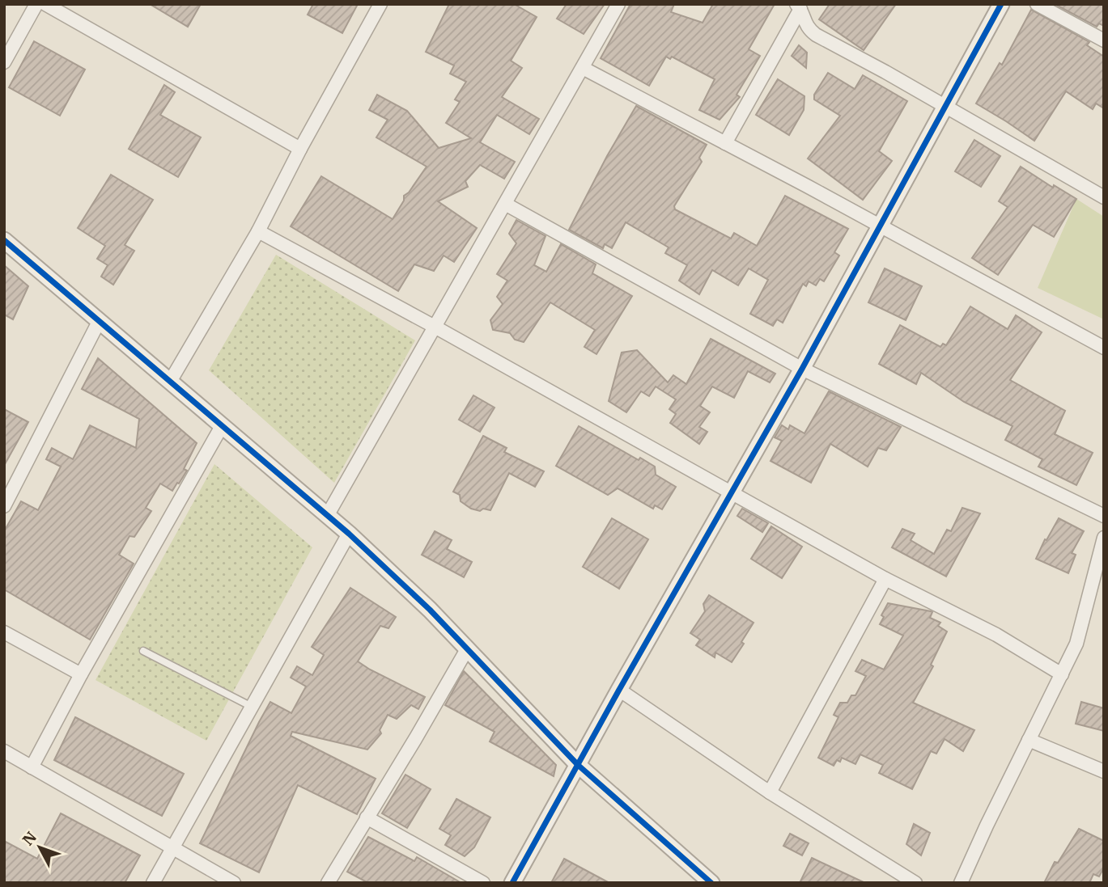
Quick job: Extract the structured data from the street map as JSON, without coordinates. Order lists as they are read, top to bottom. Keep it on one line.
{"north":"top left"}
